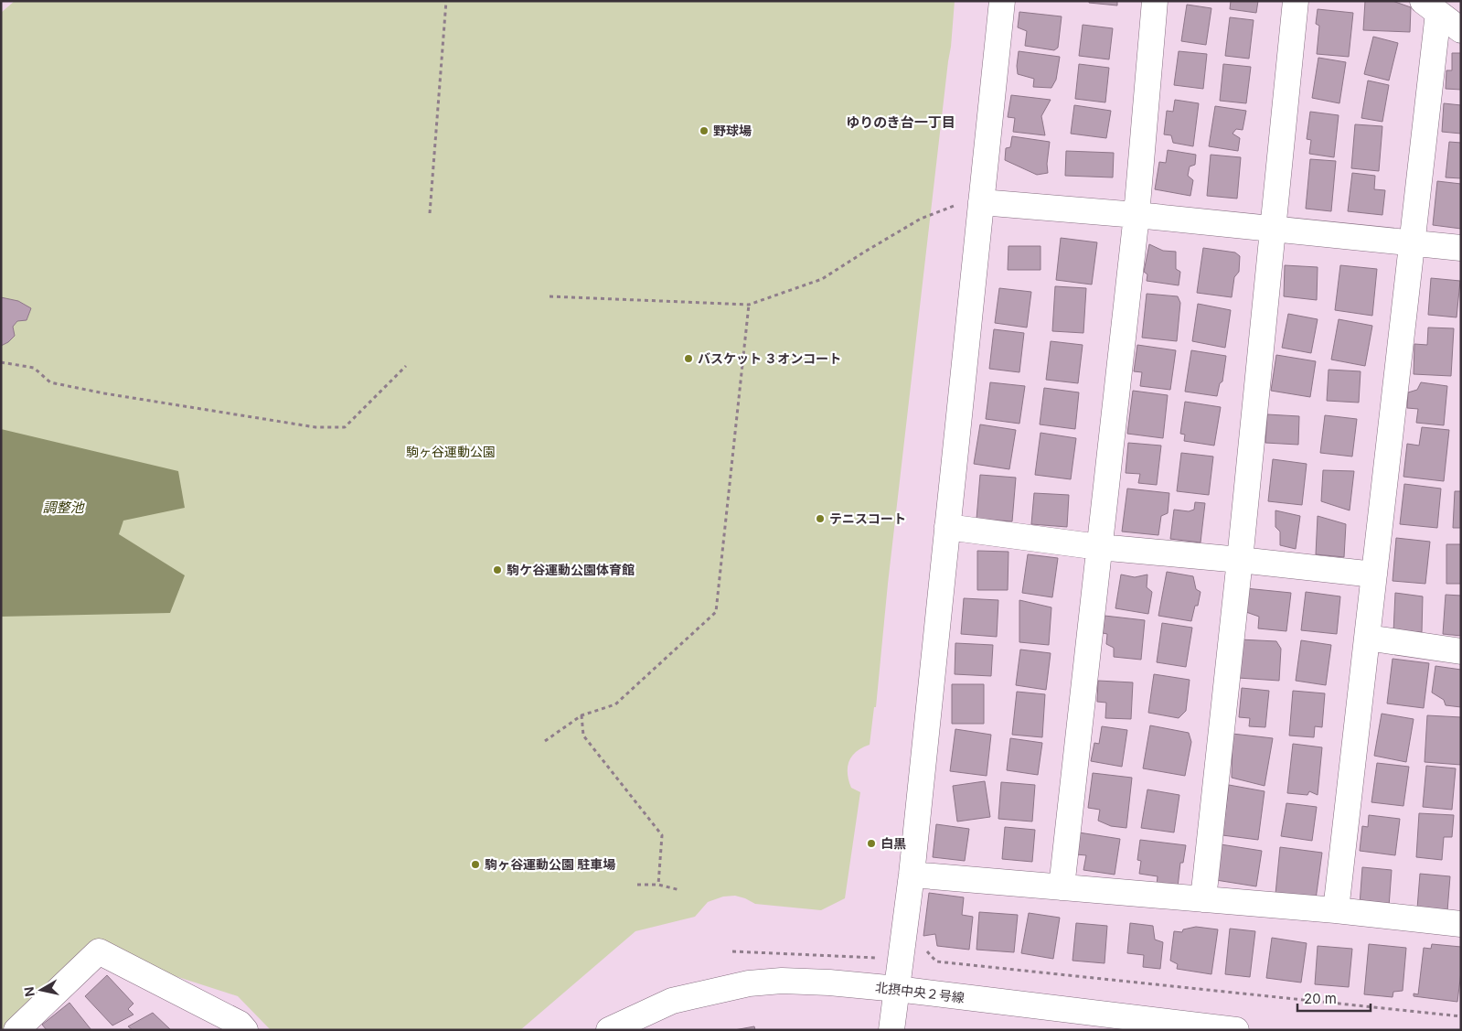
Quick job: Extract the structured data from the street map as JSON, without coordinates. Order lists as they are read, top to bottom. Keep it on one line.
{"streets":{"street":["北摂中央２号線"]},"districts":["ゆりのき台一丁目"],"water":["調整池"],"parks":["駒ヶ谷運動公園"],"places":["野球場","バスケット ３オンコート","テニスコート","駒ケ谷運動公園体育館","白黒","駒ヶ谷運動公園 駐車場"],"scale_bar":"20 m","north":"left"}
